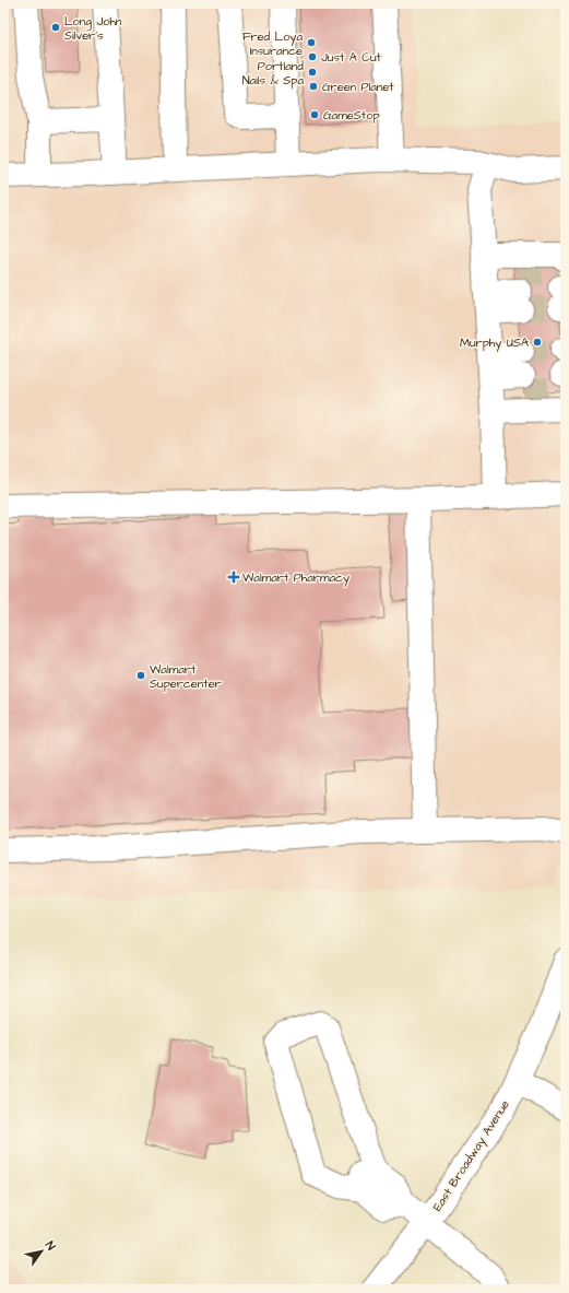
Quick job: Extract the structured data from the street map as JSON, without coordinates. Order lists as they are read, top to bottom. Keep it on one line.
{"streets":{"street":["East Broadway Avenue"]},"places":{"other":["Long John Silver's","Fred Loya Insurance","Just A Cut","Portland Nails & Spa","Green Planet","GameStop","Murphy USA","Walmart Supercenter"],"health":["Walmart Pharmacy"]},"north":"top right"}
